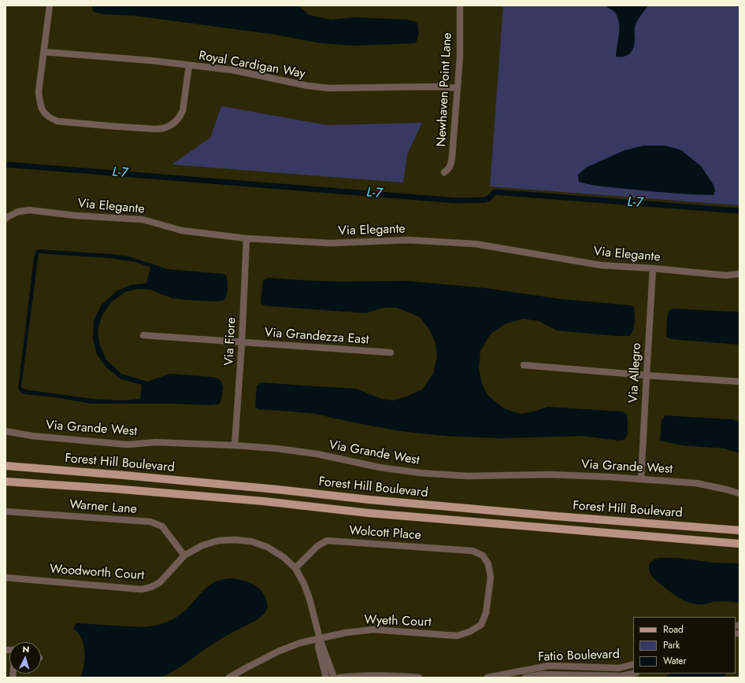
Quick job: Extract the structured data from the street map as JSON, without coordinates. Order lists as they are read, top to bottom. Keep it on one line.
{"streets":{"main road":["Forest Hill Boulevard"],"street":["Royal Cardigan Way","Newhaven Point Lane","Via Elegante","Via Grandezza East","Via Fiore","Via Allegro","Via Grande West","Warner Lane","Wolcott Place","Woodworth Court","Wyeth Court","Fatio Boulevard"]},"crossings":[["Royal Cardigan Way","Newhaven Point Lane"],["Via Elegante","Via Fiore"],["Via Elegante","Via Allegro"],["Via Grandezza East","Via Fiore"],["Via Fiore","Via Grande West"],["Via Allegro","Via Grande West"],["Warner Lane","Woodworth Court"],["Wolcott Place","Woodworth Court"],["Wolcott Place","Wyeth Court"],["Woodworth Court","Wyeth Court"]],"water":["L-7"],"legend":["Road","Park","Water"],"north":"top"}
